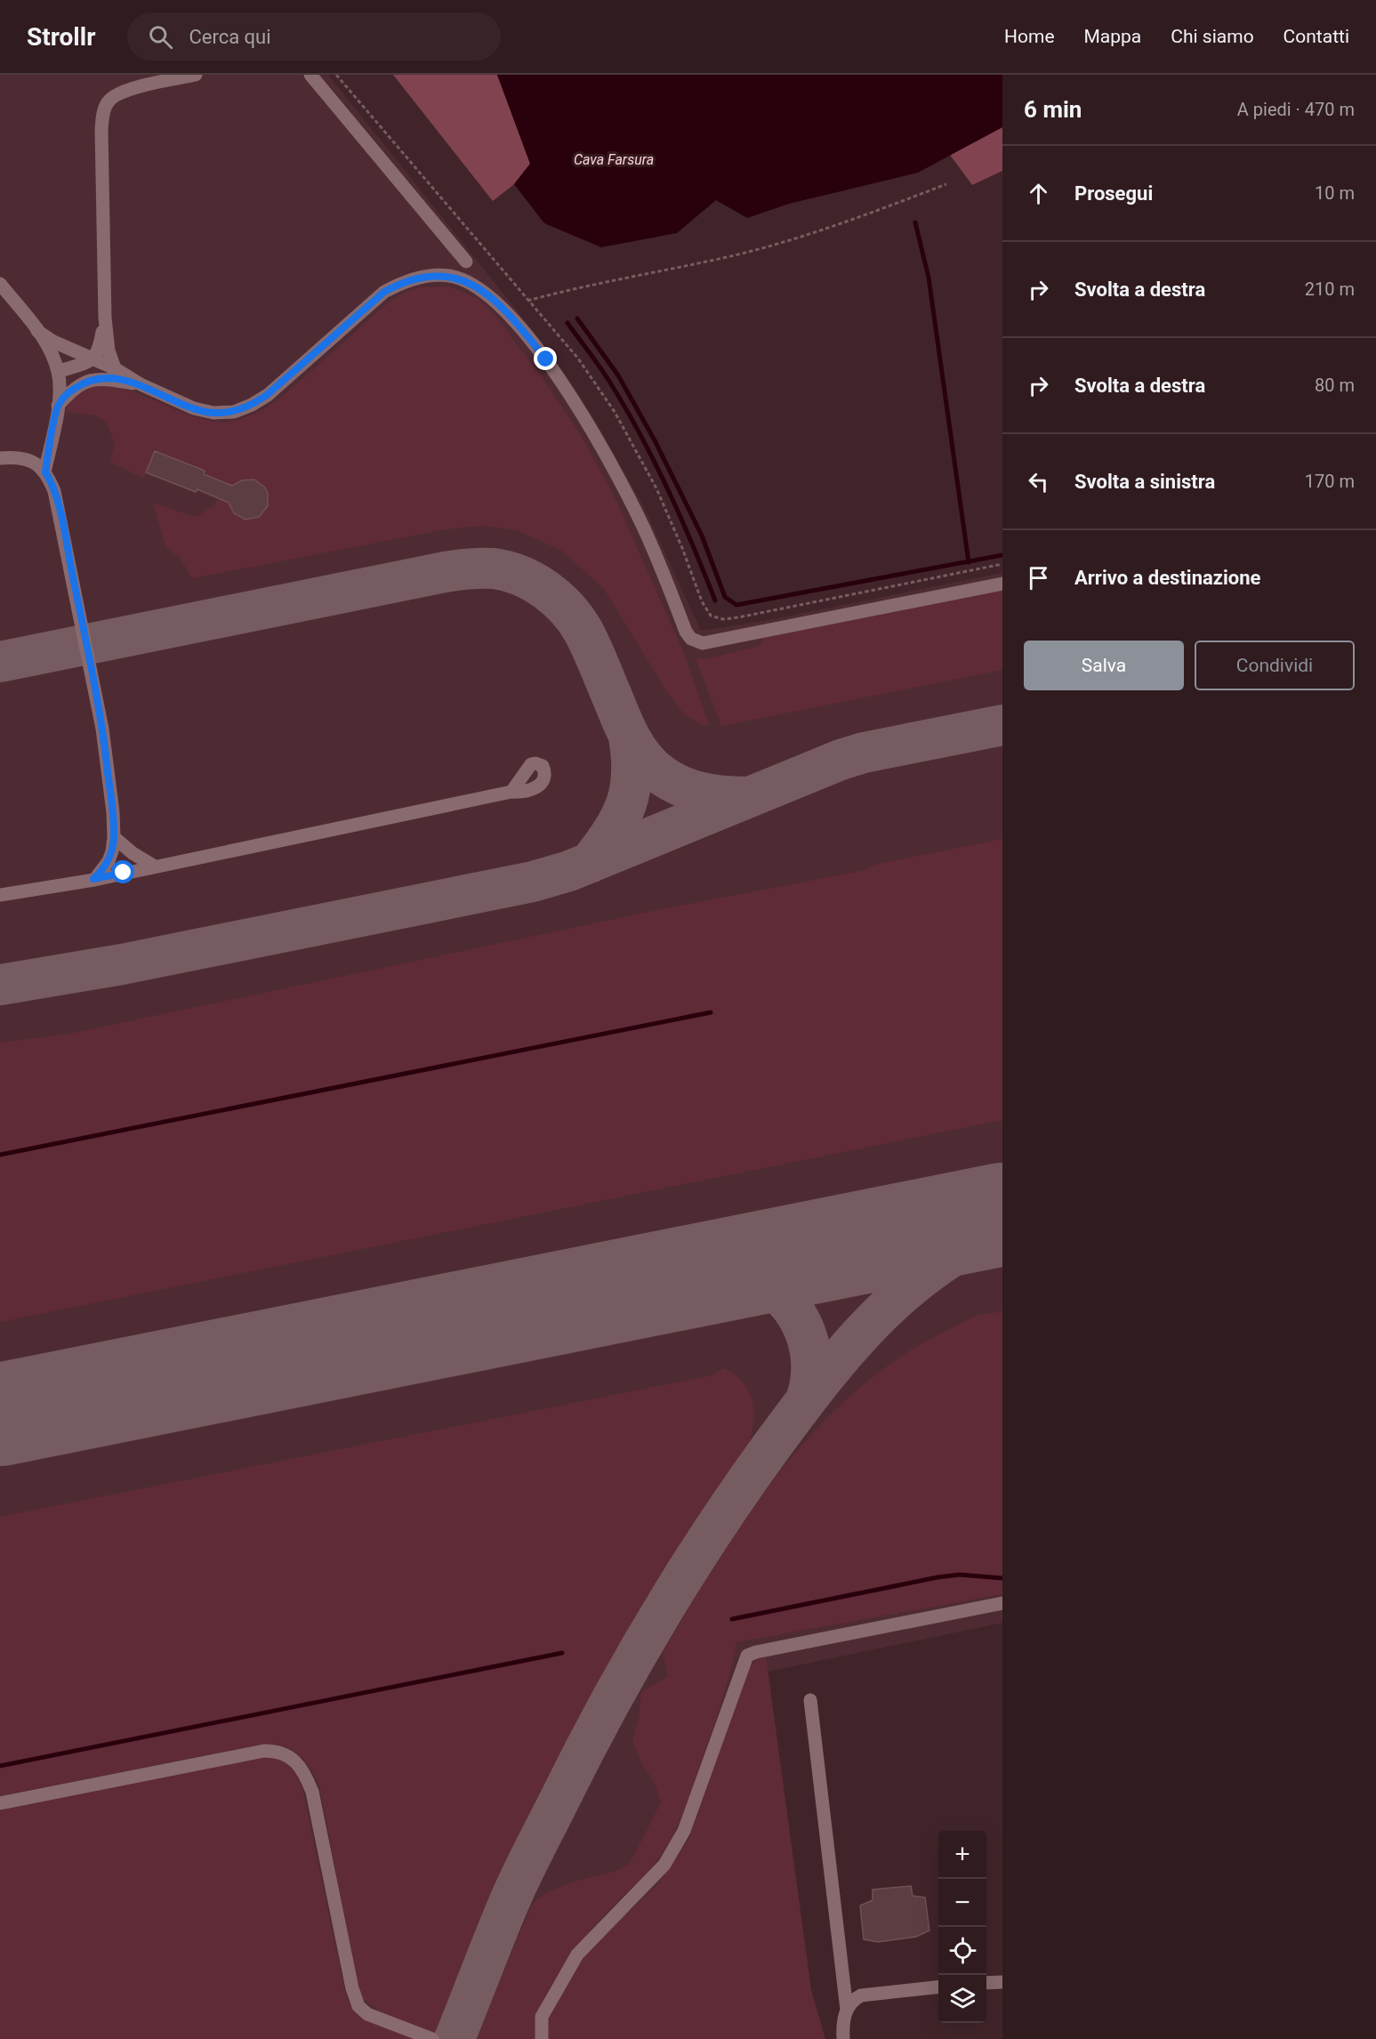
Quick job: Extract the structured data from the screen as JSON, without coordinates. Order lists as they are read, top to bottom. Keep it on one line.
{"water":["Cava Farsura"],"page":{"header":"Strollr","search":"Cerca qui","nav":["Home","Mappa","Chi siamo","Contatti"],"heading":["6 min","A piedi · 470 m"],"list":[["Prosegui","10 m"],["Svolta a destra","210 m"],["Svolta a destra","80 m"],["Svolta a sinistra","170 m"],"Arrivo a destinazione"],"buttons":["Salva","Condividi"],"map_buttons":["+","−"]}}
